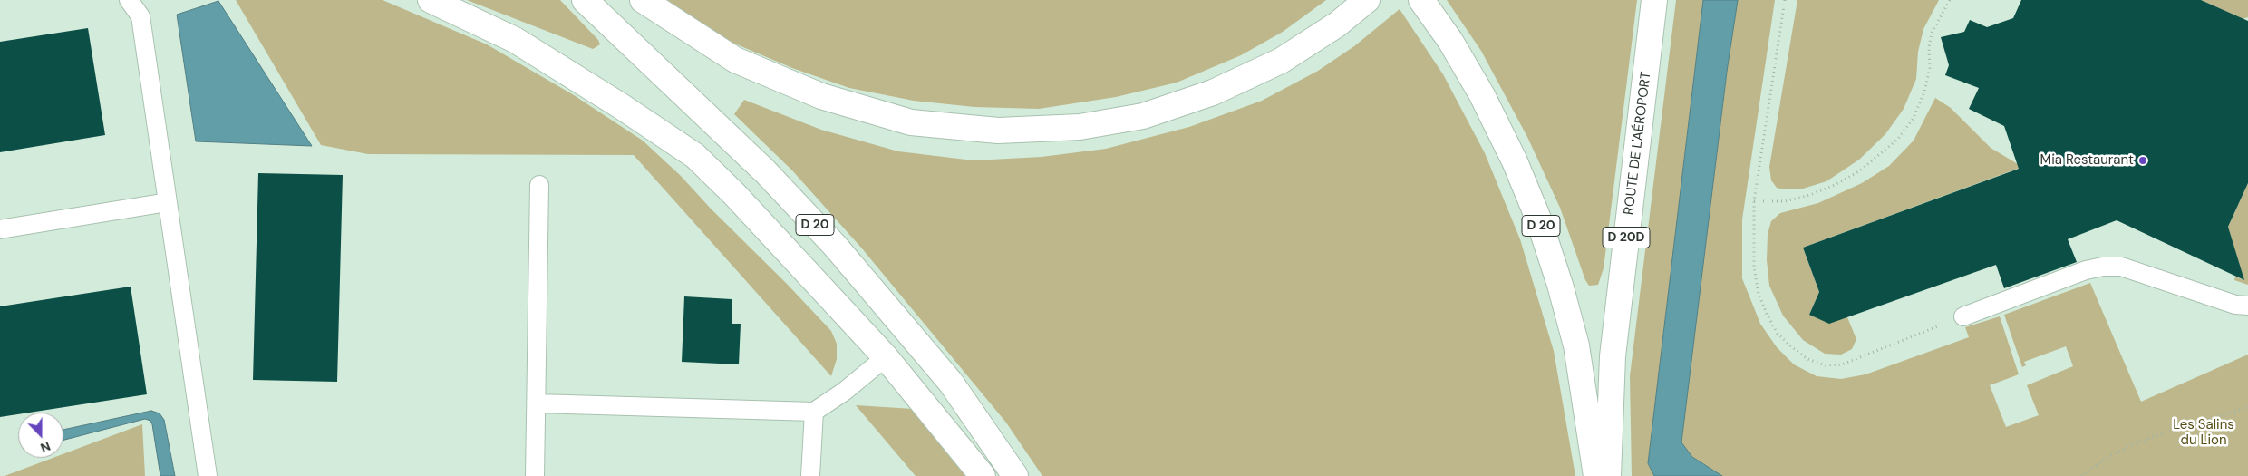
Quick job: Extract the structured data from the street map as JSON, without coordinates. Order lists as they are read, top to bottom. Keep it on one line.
{"streets":{"main road":["ROUTE DE L'AÉROPORT","D 20","D 20D"]},"parks":["Les Salins du Lion"],"places":["Mia Restaurant"],"north":"bottom"}
